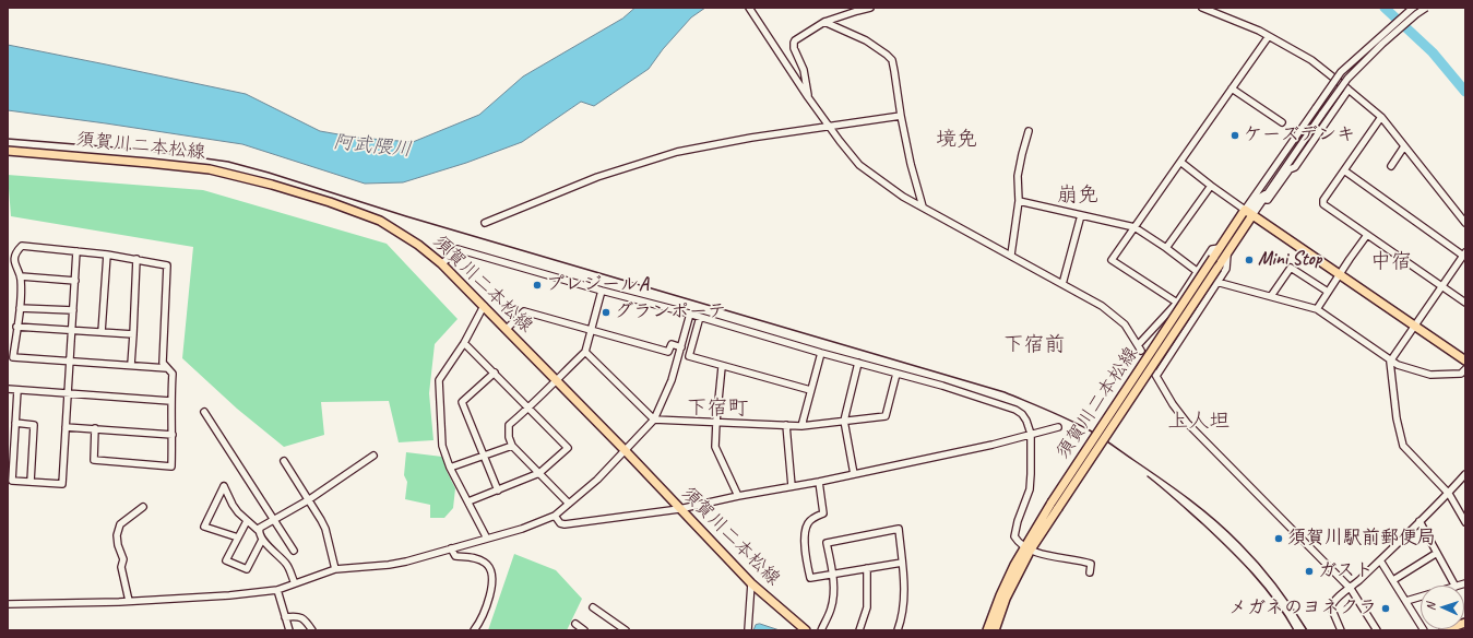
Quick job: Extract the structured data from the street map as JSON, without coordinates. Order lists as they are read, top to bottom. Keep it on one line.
{"streets":{"main road":["須賀川二本松線"]},"districts":["境免","崩免","中宿","下宿前","下宿町","上人坦"],"water":["阿武隈川"],"places":["ケーズデンキ","Mini Stop","プレジールA","グランポーテ","須賀川駅前郵便局","ガスト","メガネのヨネクラ"],"north":"left"}
